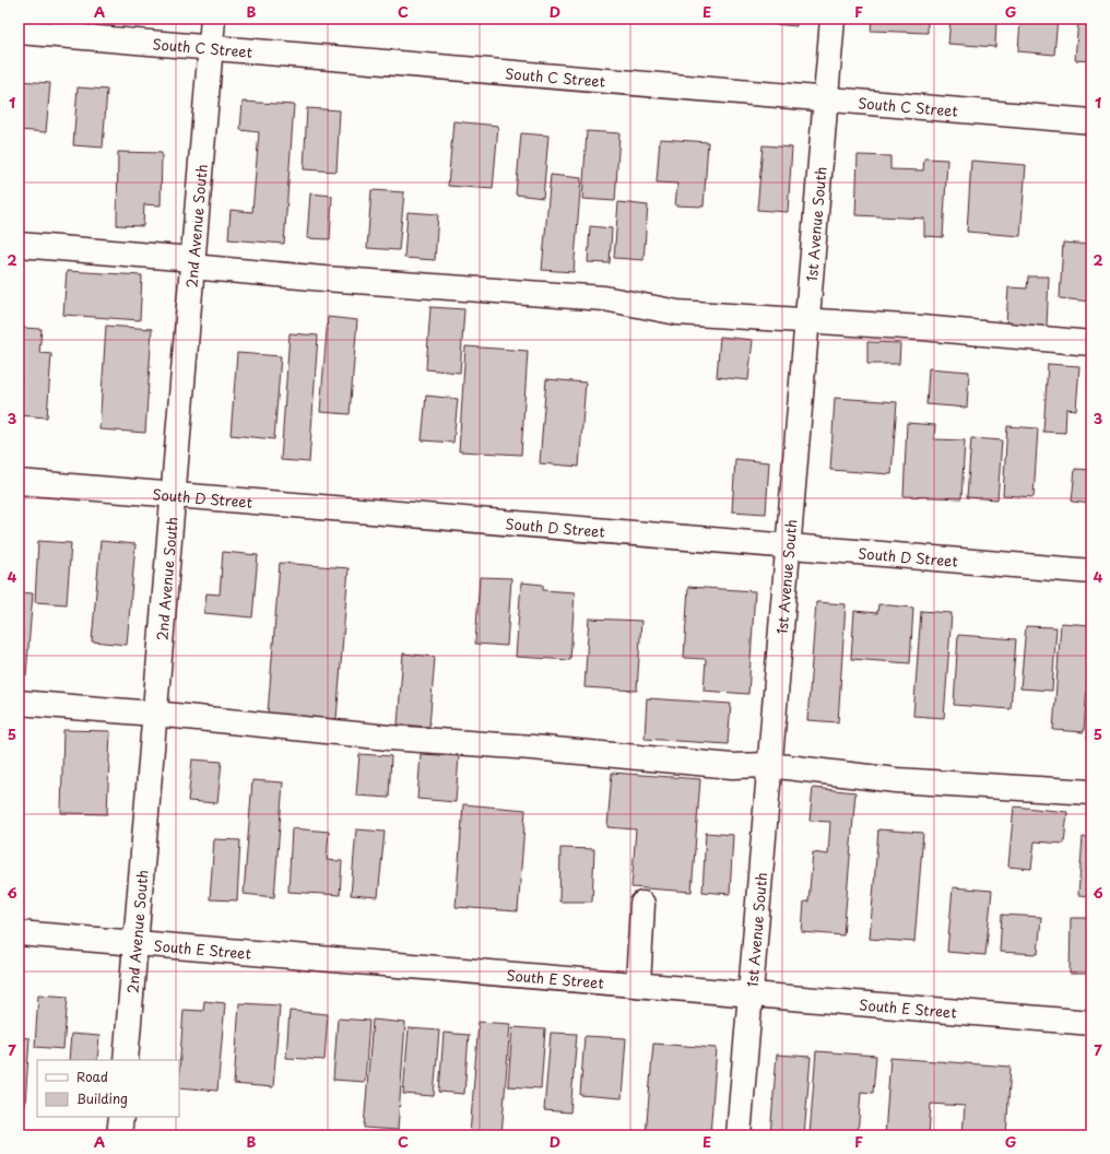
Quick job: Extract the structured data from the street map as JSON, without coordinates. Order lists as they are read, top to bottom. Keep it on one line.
{"streets":{"street":["South C Street","1st Avenue South","2nd Avenue South","South D Street","South E Street"]},"crossings":[["South C Street","1st Avenue South"],["South C Street","2nd Avenue South"],["1st Avenue South","South D Street"],["1st Avenue South","South E Street"],["2nd Avenue South","South D Street"],["2nd Avenue South","South E Street"]],"legend":["Road","Building"],"grid":{"columns":["A","B","C","D","E","F","G"],"rows":["1","2","3","4","5","6","7"]}}
